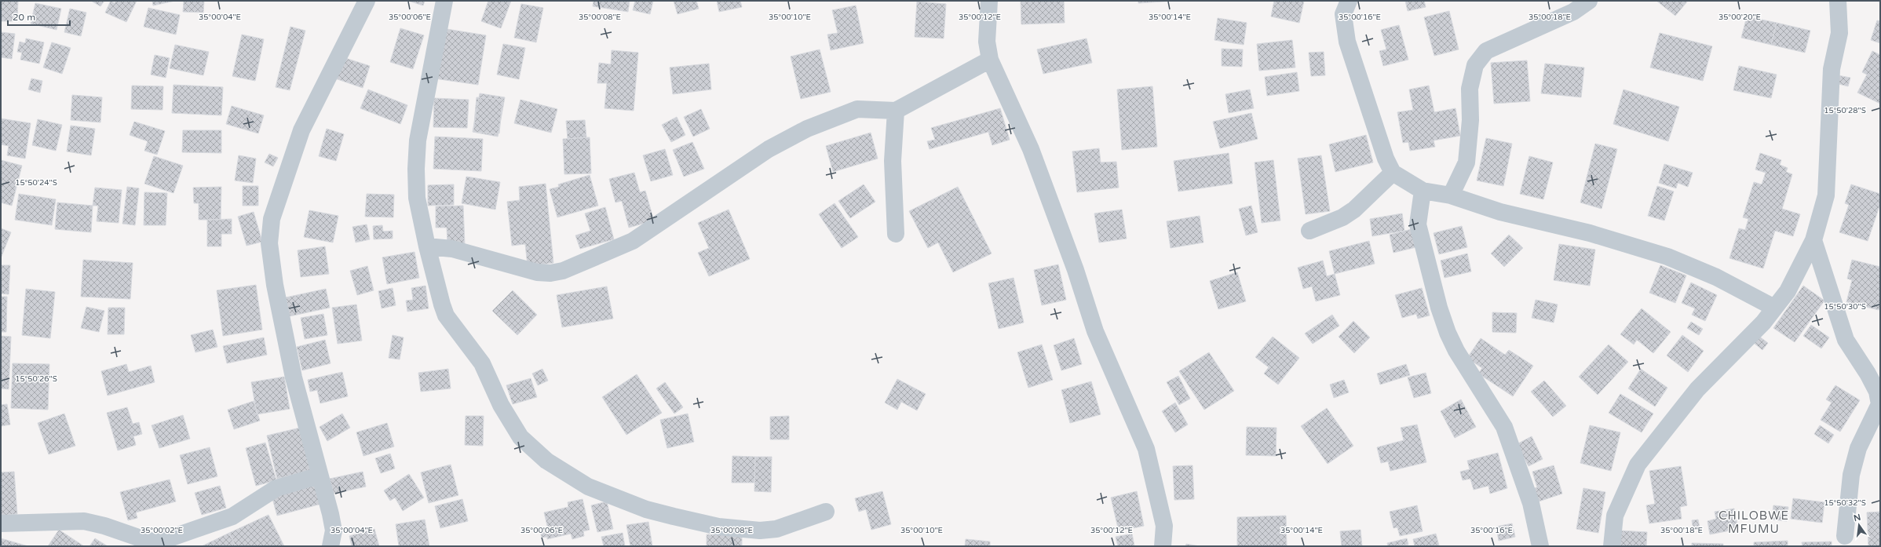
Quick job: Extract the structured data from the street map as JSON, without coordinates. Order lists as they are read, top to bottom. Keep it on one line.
{"districts":["CHILOBWE MFUMU"],"scale_bar":"20 m","north":"top","coordinates":["35°00'04\"E","35°00'06\"E","35°00'08\"E","35°00'10\"E","35°00'12\"E","35°00'14\"E","35°00'16\"E","35°00'18\"E","35°00'20\"E","15°50'28\"S","15°50'24\"S","15°50'30\"S","15°50'26\"S","15°50'32\"S","35°00'02\"E"]}
